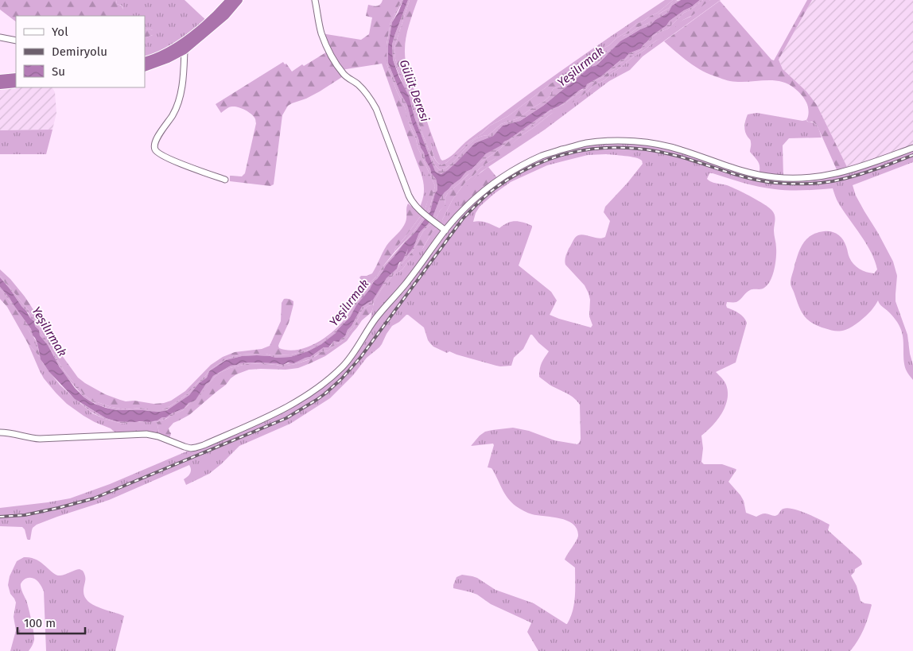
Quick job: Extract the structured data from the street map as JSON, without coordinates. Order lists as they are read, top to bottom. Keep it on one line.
{"water":["Yeşilırmak","Gülüt Deresi"],"legend":["Yol","Demiryolu","Su"],"scale_bar":"100 m"}
